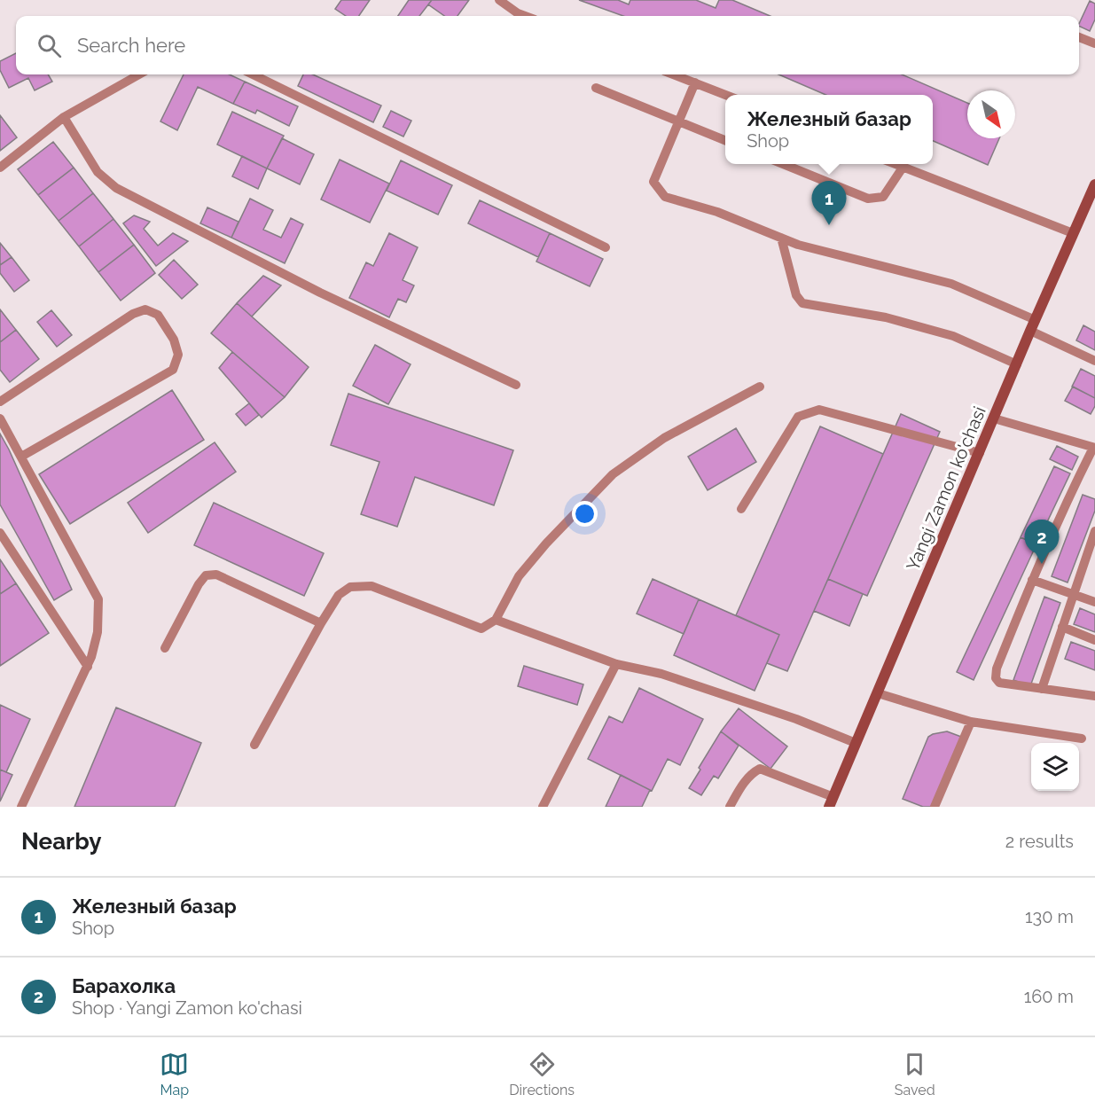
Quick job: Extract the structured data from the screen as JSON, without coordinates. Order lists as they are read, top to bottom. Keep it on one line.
{"streets":{"street":["Yangi Zamon ko'chasi"]},"north":"bottom right","page":{"search":"Search here","popup":["Железный базар","Shop"],"pins":["1","2"],"heading":["Nearby","2 results"],"list":[{"mark":"1","name":"Железный базар","note":"Shop","value":"130 m"},{"mark":"2","name":"Барахолка","note":"Shop · Yangi Zamon ko'chasi","value":"160 m"}],"nav":["Map","Directions","Saved"]}}
